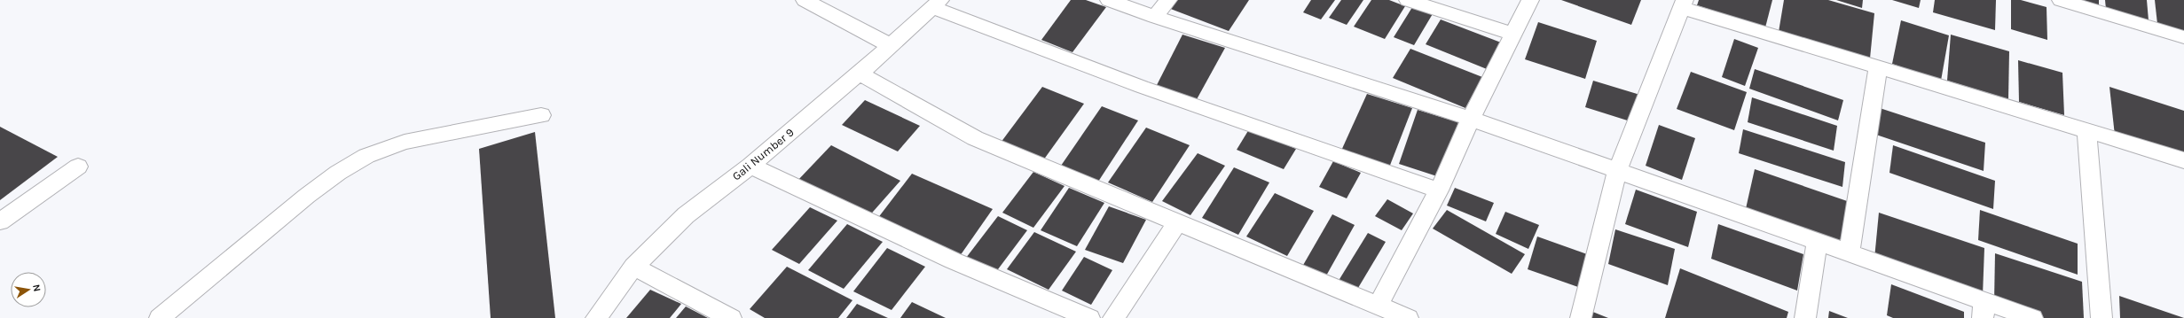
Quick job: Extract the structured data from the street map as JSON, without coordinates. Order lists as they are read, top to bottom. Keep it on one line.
{"streets":{"street":["Gali Number 9"]},"north":"right"}
